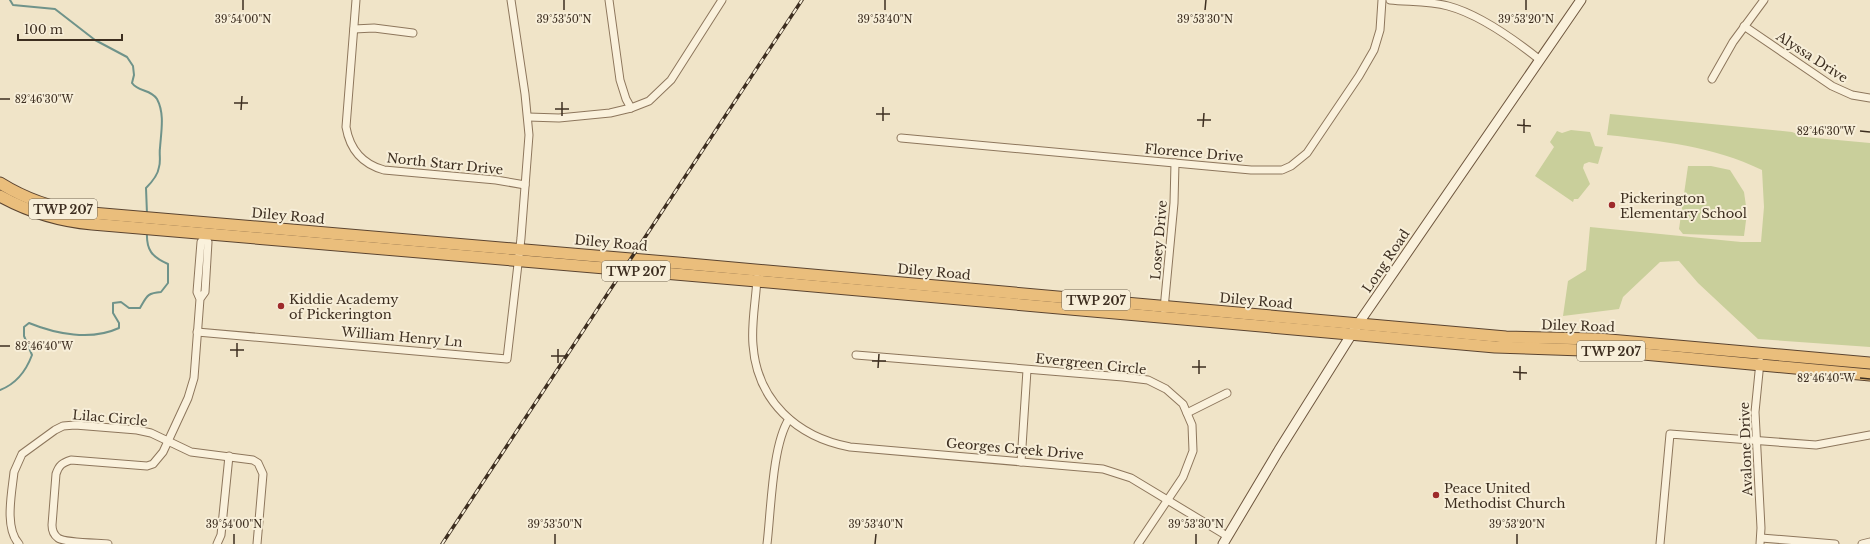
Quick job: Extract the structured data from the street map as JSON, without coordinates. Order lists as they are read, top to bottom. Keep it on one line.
{"streets":{"highway":["TWP 207","Diley Road"],"main road":["Long Road"],"street":["Alyssa Drive","Florence Drive","North Starr Drive","Losey Drive","William Henry Ln","Evergreen Circle","Lilac Circle","Georges Creek Drive","Avalone Drive"]},"crossings":[["Florence Drive","Losey Drive"],["Diley Road","Losey Drive"],["Diley Road","Long Road"],["Diley Road","William Henry Ln"],["Diley Road","Avalone Drive"],["Long Road","Georges Creek Drive"],["Evergreen Circle","Georges Creek Drive"]],"places":["Pickerington Elementary School","Kiddie Academy of Pickerington","Peace United Methodist Church"],"scale_bar":"100 m","coordinates":["39°54'00\"N","39°53'50\"N","39°53'40\"N","39°53'30\"N","39°53'20\"N","82°46'30\"W","82°46'40\"W"]}
